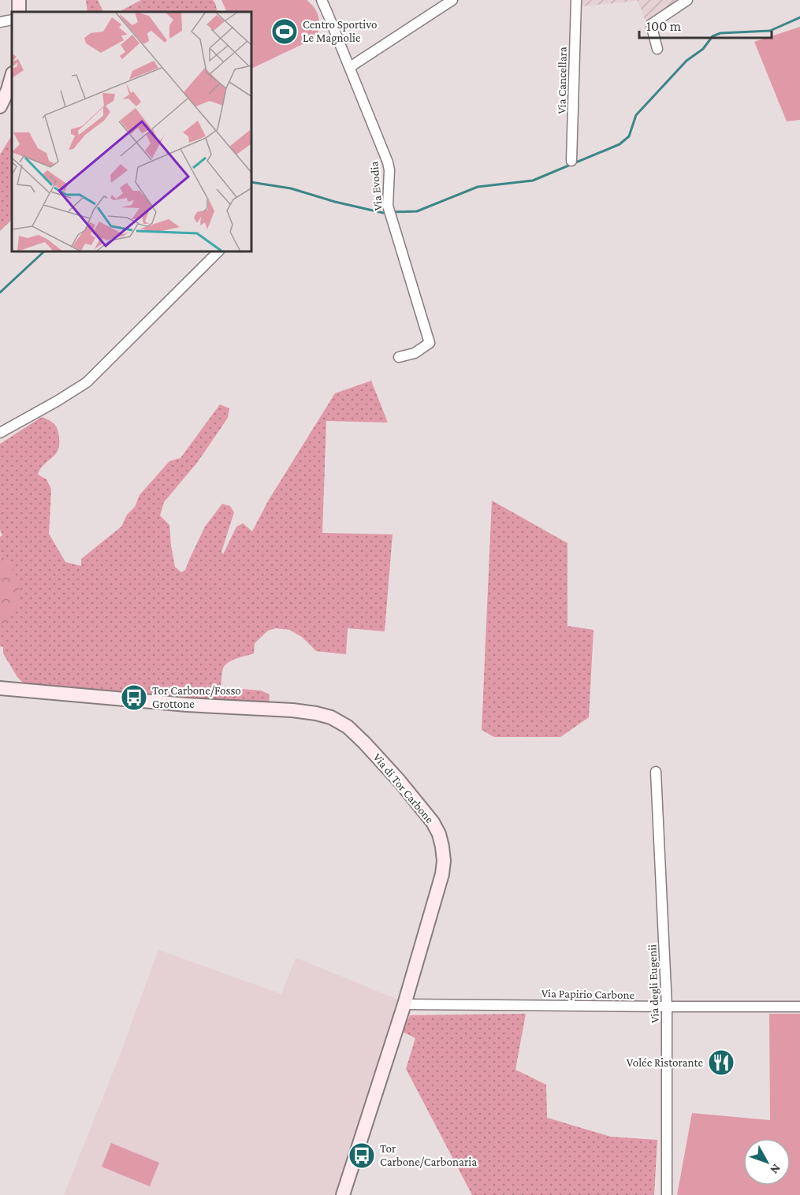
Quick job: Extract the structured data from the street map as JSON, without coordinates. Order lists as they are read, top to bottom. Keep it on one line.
{"streets":{"main road":["Via di Tor Carbone"],"street":["Via Cancellara","Via Evodia","Via degli Eugenii","Via Papirio Carbone"]},"crossings":[["Via di Tor Carbone","Via Papirio Carbone"],["Via degli Eugenii","Via Papirio Carbone"]],"places":{"sports":["Centro Sportivo Le Magnolie"],"bus stop":["Tor Carbone/Fosso Grottone","Tor Carbone/Carbonaria"],"restaurant":["Volée Ristorante"]},"scale_bar":"100 m","north":"bottom right"}
